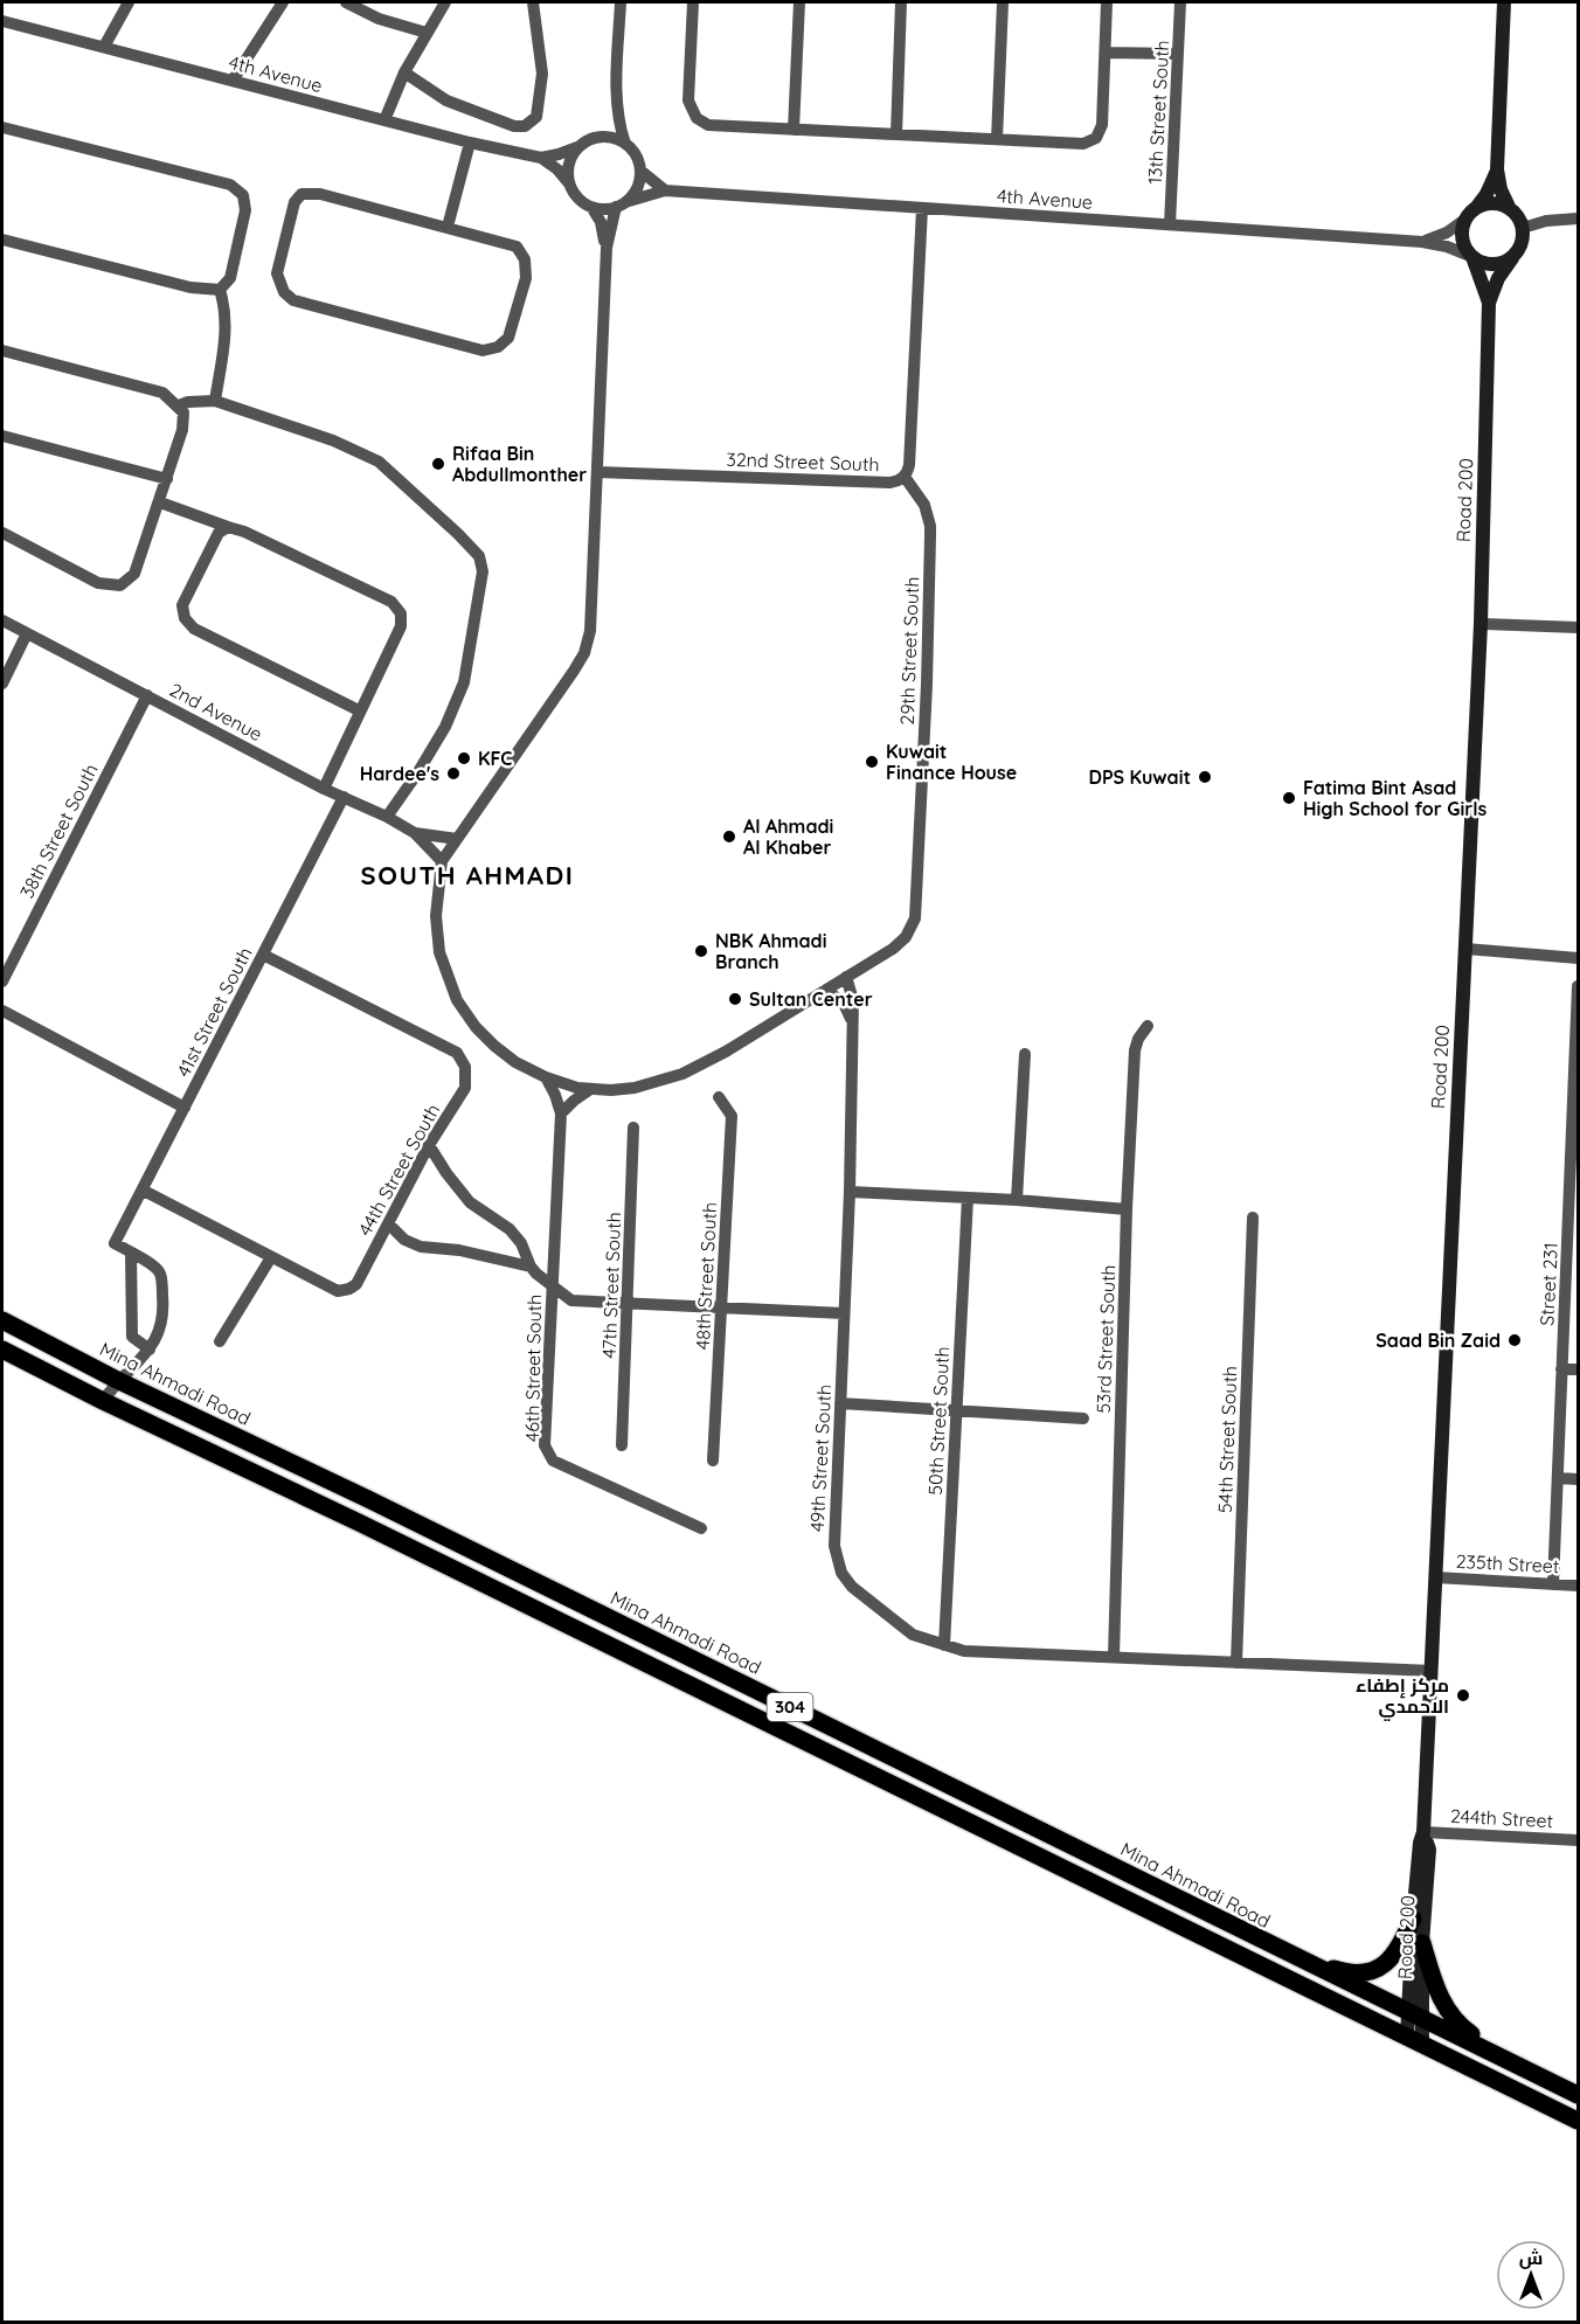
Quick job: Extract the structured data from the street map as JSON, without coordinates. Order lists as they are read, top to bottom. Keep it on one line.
{"streets":{"main road":["Road 200","Mina Ahmadi Road","304"],"street":["4th Avenue","13th Street South","32nd Street South","29th Street South","2nd Avenue","38th Street South","41st Street South","44th Street South","48th Street South","Street 231","47th Street South","53rd Street South","46th Street South","50th Street South","54th Street South","49th Street South","235th Street","244th Street"]},"crossings":[["4th Avenue","13th Street South"],["4th Avenue","32nd Street South"],["4th Avenue","Road 200"],["4th Avenue","29th Street South"],["32nd Street South","29th Street South"],["Road 200","Mina Ahmadi Road"],["Road 200","49th Street South"],["Road 200","235th Street"],["Road 200","304"],["Road 200","244th Street"],["29th Street South","2nd Avenue"],["29th Street South","46th Street South"],["29th Street South","49th Street South"],["2nd Avenue","38th Street South"],["2nd Avenue","41st Street South"],["41st Street South","44th Street South"],["Street 231","235th Street"],["53rd Street South","49th Street South"],["50th Street South","49th Street South"],["54th Street South","49th Street South"]],"districts":["SOUTH AHMADI"],"places":["Rifaa Bin Abdullmonther","KFC","Kuwait Finance House","Hardee's","DPS Kuwait","Fatima Bint Asad High School for Girls","Al Ahmadi Al Khaber","NBK Ahmadi Branch","Sultan Center","Saad Bin Zaid","مركز إطفاء الاحمدي"],"north":"top"}
